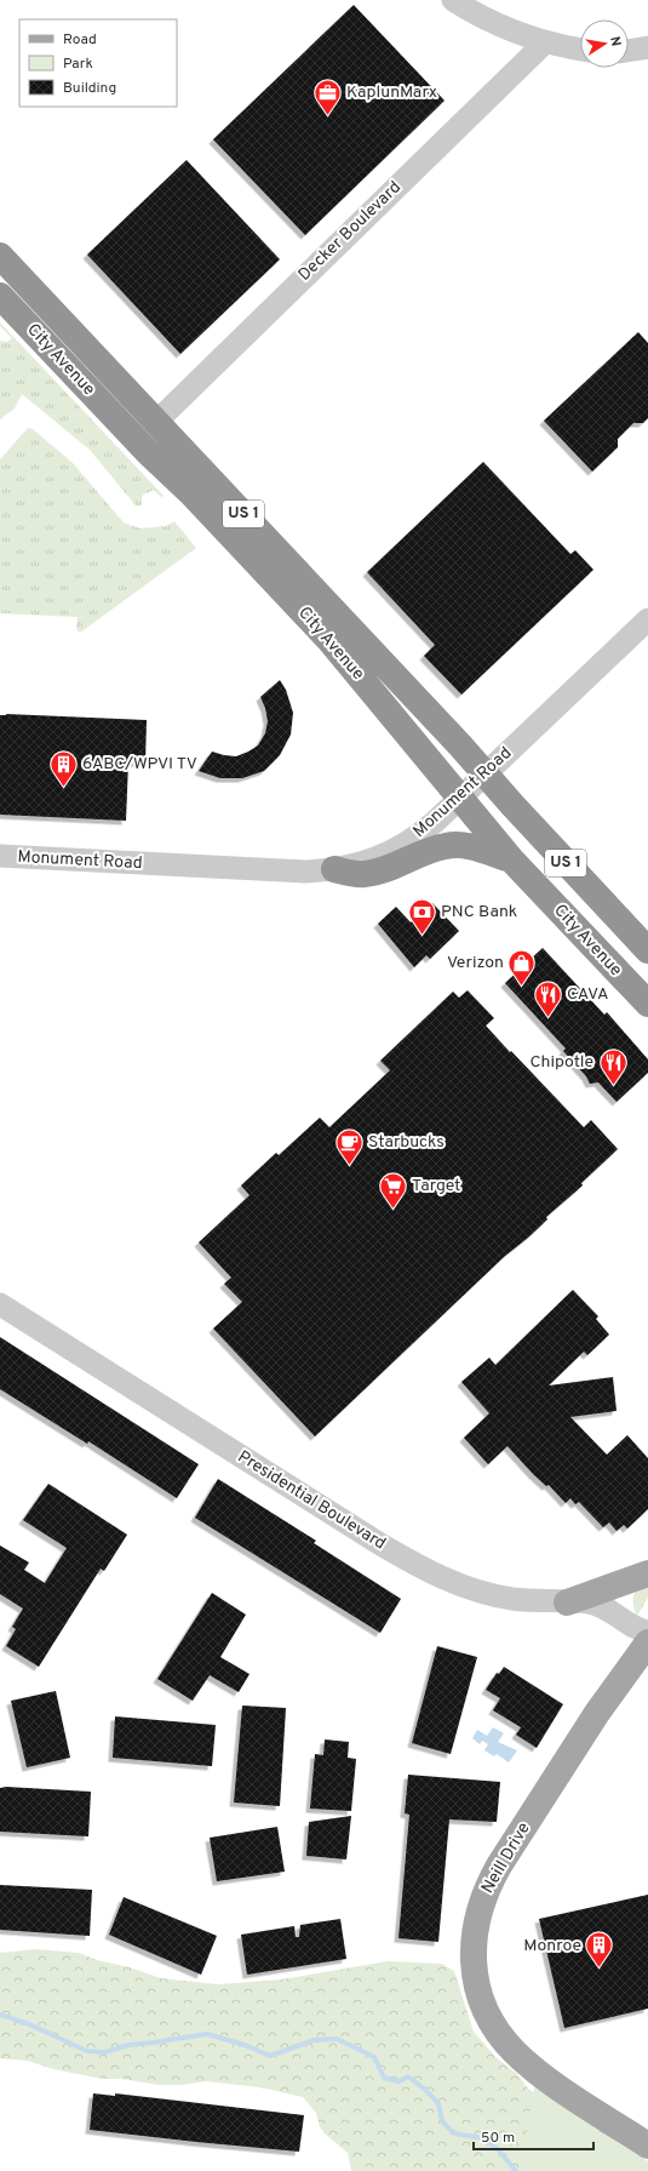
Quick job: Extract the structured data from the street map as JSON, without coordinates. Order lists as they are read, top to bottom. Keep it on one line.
{"streets":{"highway":["City Avenue","US 1"],"main road":["Neill Drive"],"street":["Decker Boulevard","Monument Road","Presidential Boulevard"]},"crossings":[["Decker Boulevard","City Avenue"],["City Avenue","Monument Road"]],"places":{"office":["KaplunMarx"],"building":["6ABC/WPVI TV","Monroe"],"bank":["PNC Bank"],"shop":["Verizon"],"restaurant":["CAVA","Chipotle"],"cafe":["Starbucks"],"supermarket":["Target"]},"legend":["Road","Park","Building"],"scale_bar":"50 m","north":"right"}
